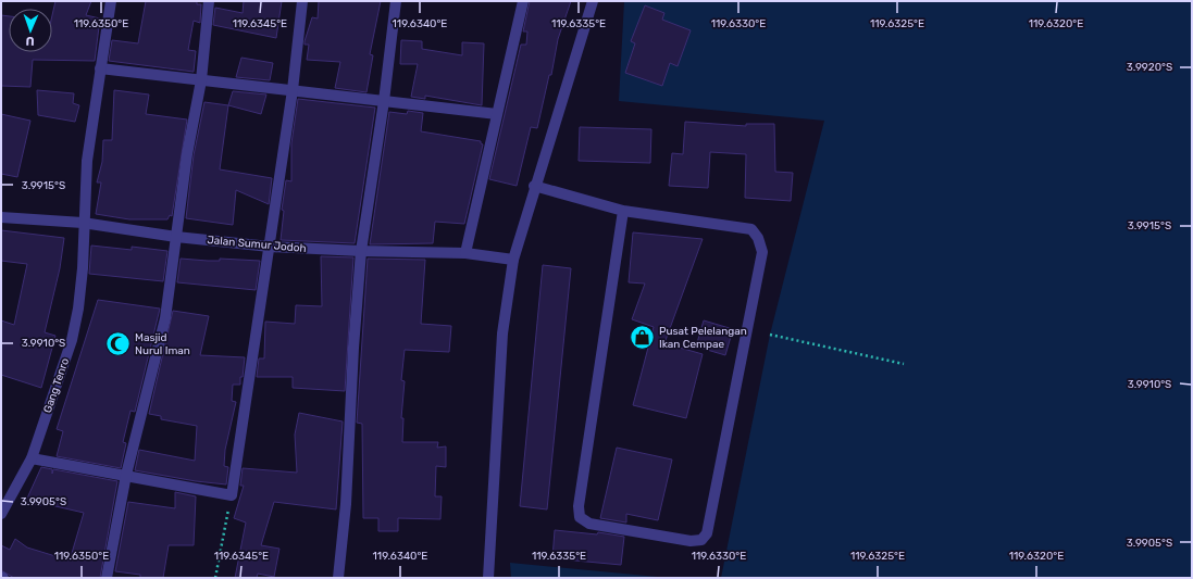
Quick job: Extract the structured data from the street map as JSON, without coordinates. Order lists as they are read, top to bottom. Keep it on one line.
{"streets":{"street":["Jalan Sumur Jodoh","Gang Tenro"]},"crossings":[["Jalan Sumur Jodoh","Gang Tenro"]],"places":{"shop":["Pusat Pelelangan Ikan Cempae"],"mosque":["Masjid Nurul Iman"]},"north":"bottom","coordinates":["119.6350°E","119.6345°E","119.6340°E","119.6335°E","119.6330°E","119.6325°E","119.6320°E","3.9920°S","3.9915°S","3.9910°S","3.9905°S"]}
